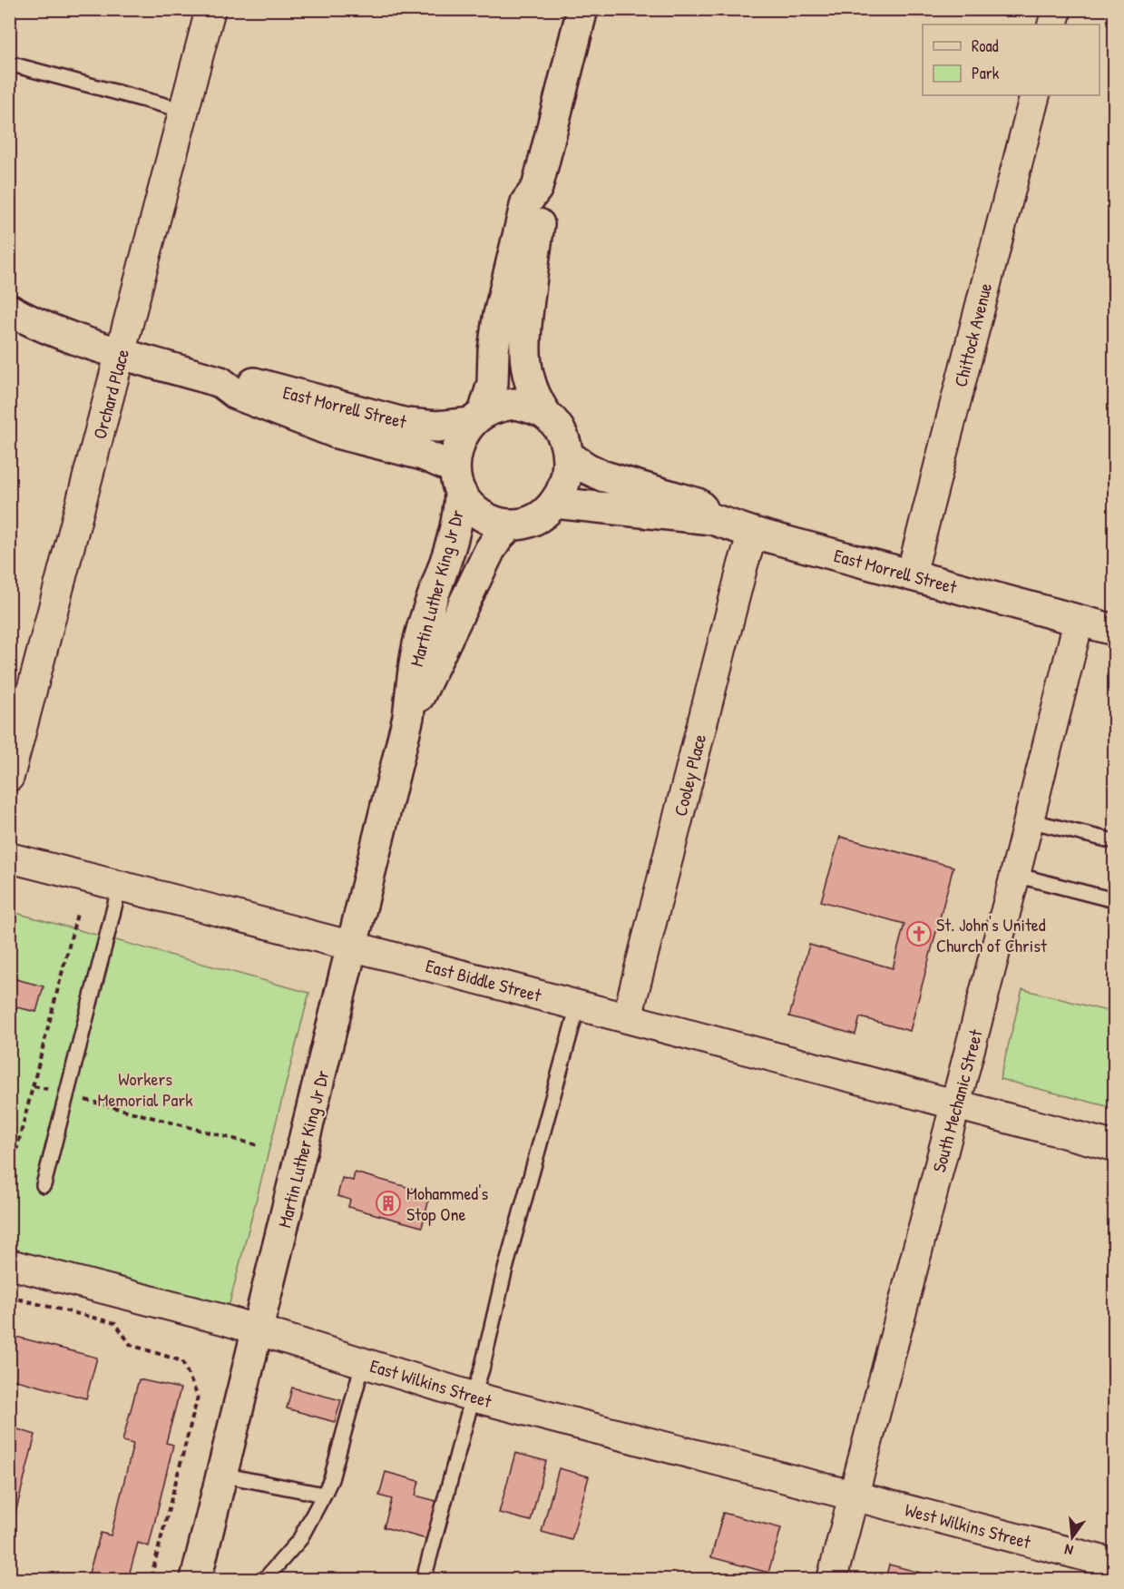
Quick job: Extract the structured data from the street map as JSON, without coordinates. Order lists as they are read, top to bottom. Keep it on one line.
{"streets":{"main road":["East Morrell Street","Martin Luther King Jr Dr"],"street":["Chittock Avenue","Orchard Place","Cooley Place","East Biddle Street","South Mechanic Street","East Wilkins Street","West Wilkins Street"]},"crossings":[["Chittock Avenue","East Morrell Street"],["Orchard Place","East Morrell Street"],["East Morrell Street","Martin Luther King Jr Dr"],["East Morrell Street","Cooley Place"],["East Morrell Street","South Mechanic Street"],["Martin Luther King Jr Dr","East Biddle Street"],["Martin Luther King Jr Dr","East Wilkins Street"],["Cooley Place","East Biddle Street"],["East Biddle Street","South Mechanic Street"],["South Mechanic Street","East Wilkins Street"],["South Mechanic Street","West Wilkins Street"],["East Wilkins Street","West Wilkins Street"]],"parks":["Workers Memorial Park"],"places":{"church":["St. John's United Church of Christ"],"building":["Mohammed's Stop One"]},"legend":["Road","Park"],"north":"bottom"}
